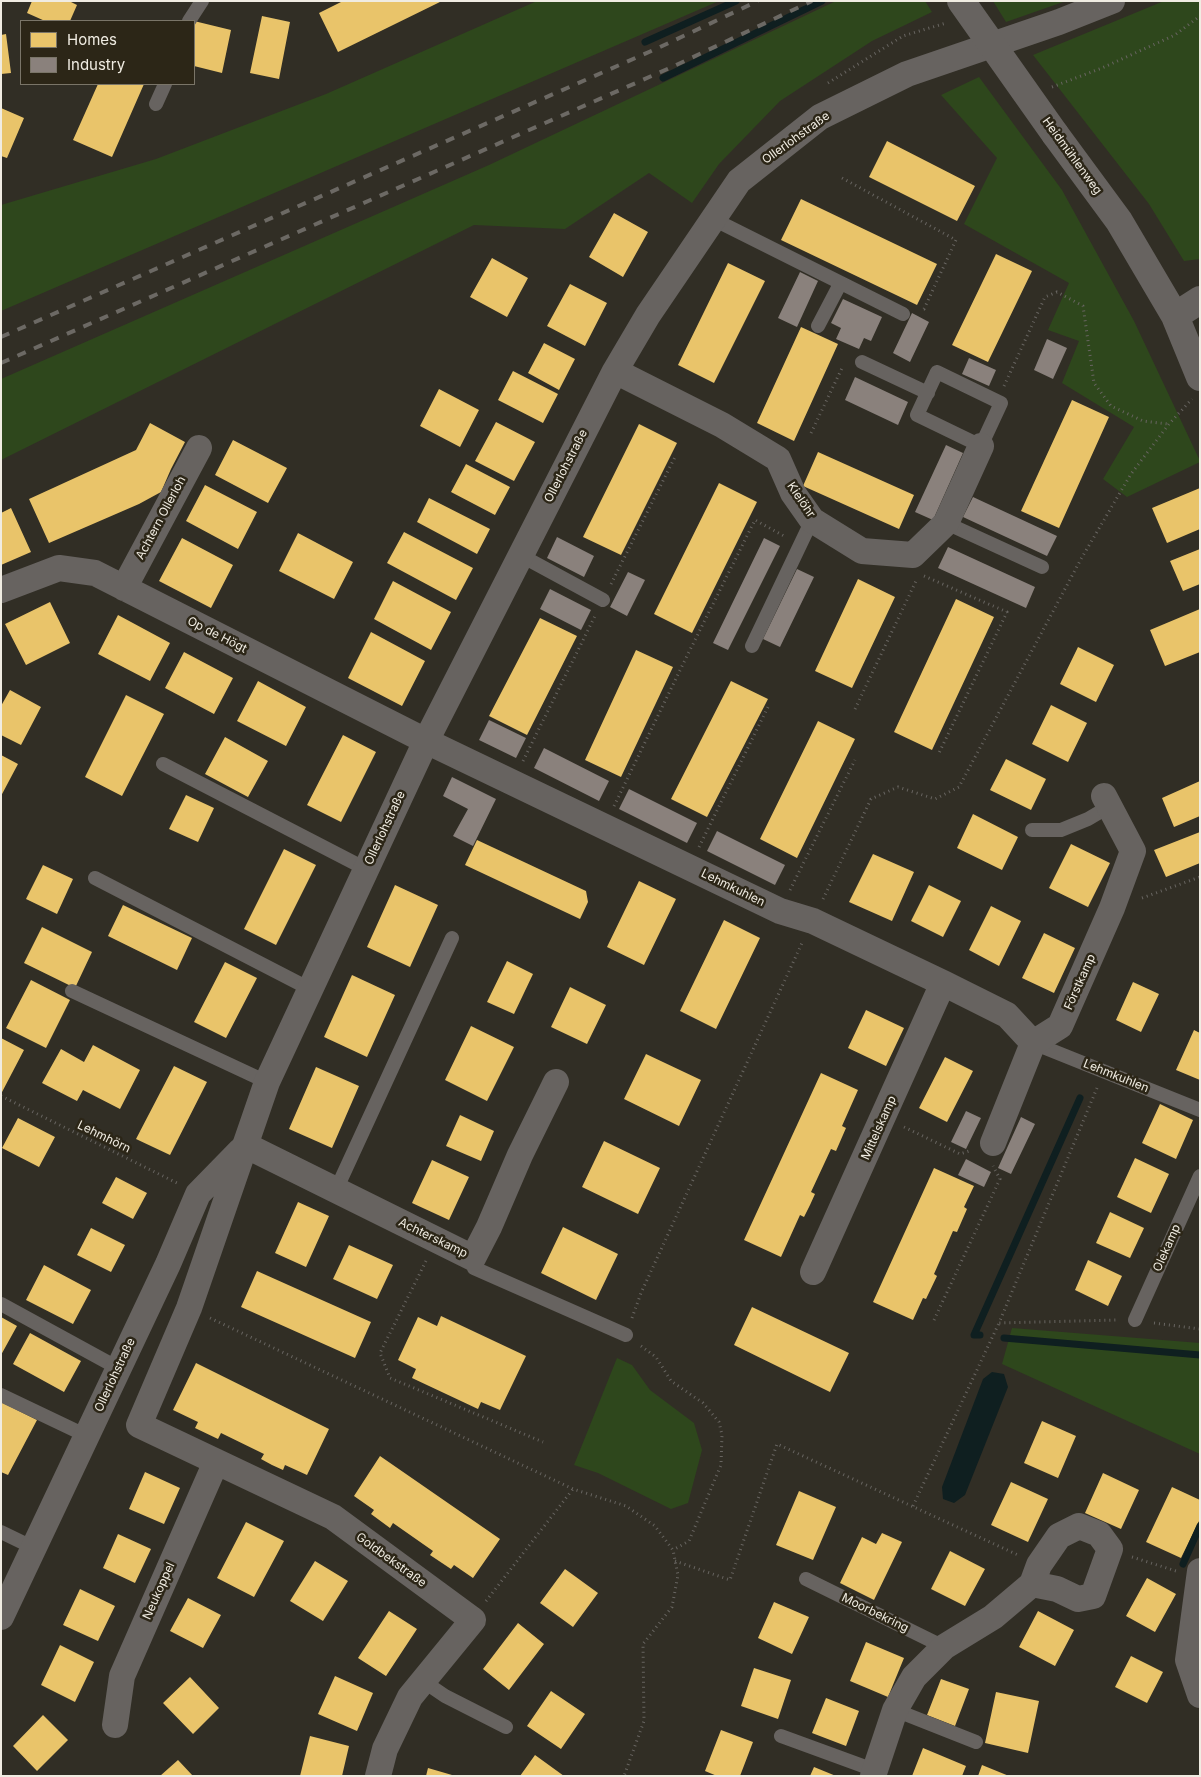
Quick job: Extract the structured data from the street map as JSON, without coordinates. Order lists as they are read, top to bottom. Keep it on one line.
{"streets":{"street":["Ollerlohstraße","Heidmühlenweg","Kielöhr","Achtern Ollerloh","Op de Högt","Lehmkuhlen","Förstkamp","Mittelskamp","Achterskamp","Goldbekstraße","Neukoppel"],"lane":["Olekamp","Moorbekring"],"path":["Lehmhörn"]},"crossings":[["Ollerlohstraße","Kielöhr"],["Ollerlohstraße","Op de Högt"],["Ollerlohstraße","Lehmkuhlen"],["Ollerlohstraße","Lehmhörn"],["Ollerlohstraße","Achterskamp"],["Ollerlohstraße","Goldbekstraße"],["Achtern Ollerloh","Op de Högt"],["Op de Högt","Lehmkuhlen"],["Lehmkuhlen","Förstkamp"],["Lehmkuhlen","Mittelskamp"],["Goldbekstraße","Neukoppel"]],"legend":["Homes","Industry"]}
